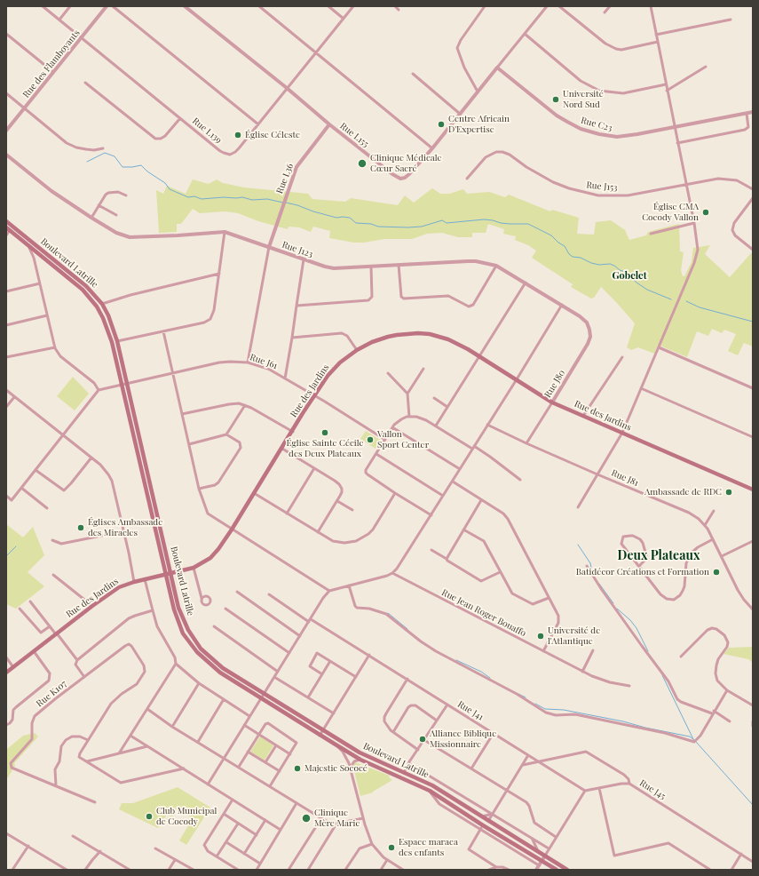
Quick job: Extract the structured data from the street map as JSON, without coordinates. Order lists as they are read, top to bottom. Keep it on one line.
{"streets":{"main road":["Boulevard Latrille","Rue des Jardins"],"street":["Rue des Flamboyants","Rue C23","Rue L139","Rue L155","Rue L36","Rue J153","Rue J123","Rue J61","Rue J80","Rue J81","Rue Jean Roger Bouaffo","Rue K107","Rue J41","Rue J45"]},"crossings":[["Rue des Flamboyants","Rue L139"],["Rue C23","Rue L155"],["Rue L139","Rue L155"],["Rue L155","Rue L36"],["Rue L36","Rue J123"],["Rue J123","Rue J80"],["Boulevard Latrille","Rue J61"],["Boulevard Latrille","Rue des Jardins"],["Rue J61","Rue des Jardins"],["Rue J80","Rue des Jardins"],["Rue J80","Rue J81"],["Rue J41","Rue J45"]],"districts":["Gobelet","Deux Plateaux"],"places":["Université Nord Sud","Centre Africain D'Expertise","Église Céleste","Clinique Médicale Cœur Sacré","Église CMA Cocody Vallon","Église Sainte Cécile des Deux Plateaux","Vallon Sport Center","Ambassade de RDC","Églises Ambassade des Miracles","Batidécor Créations et Formation","Université de l'Atlantique","Alliance Biblique Missionnaire","Majestic Sococé","Club Municipal de Cocody","Clinique Mère Marie","Espace maraca des enfants"]}
